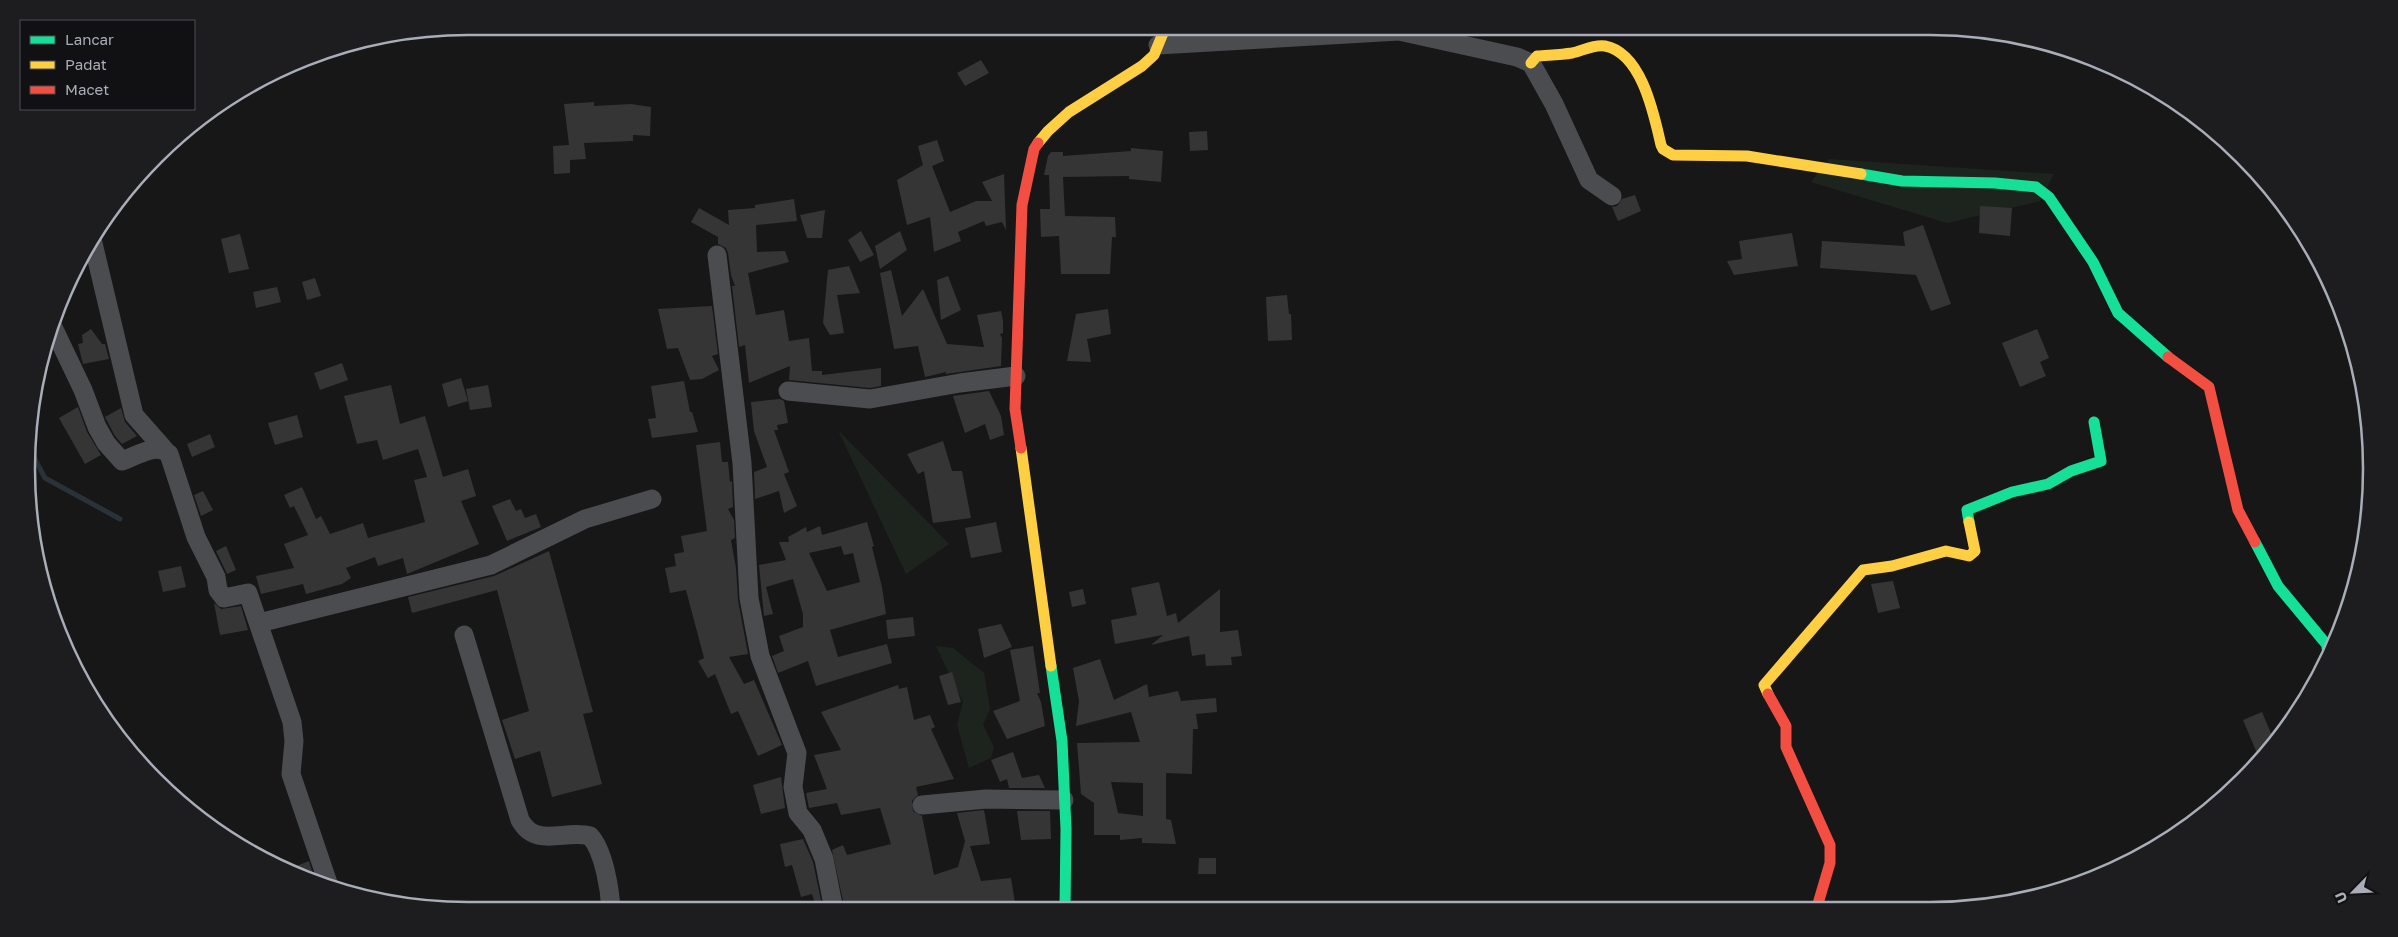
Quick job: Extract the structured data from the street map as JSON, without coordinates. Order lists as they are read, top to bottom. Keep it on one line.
{"legend":["Lancar","Padat","Macet"],"north":"bottom left"}
